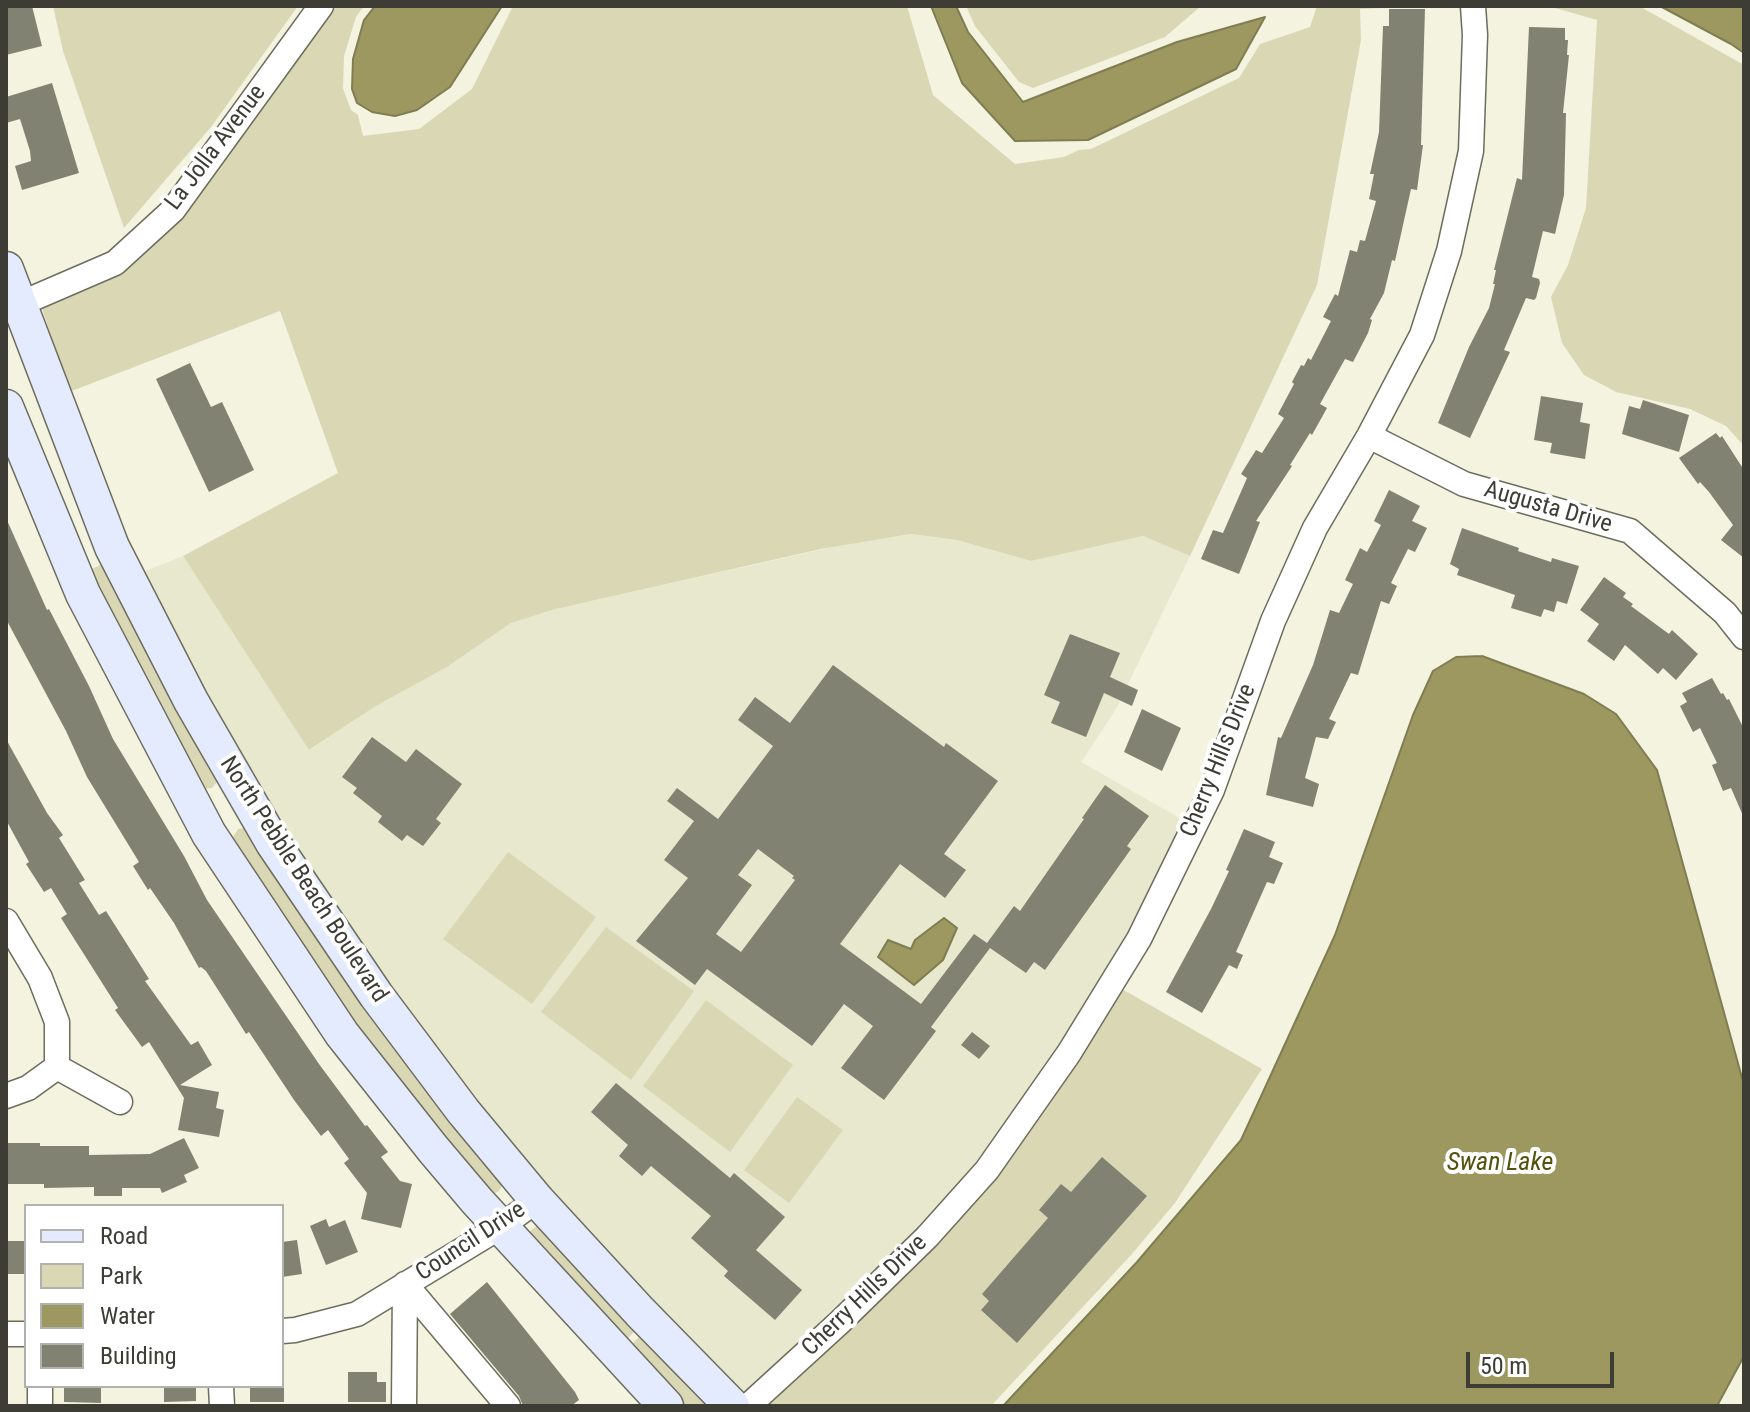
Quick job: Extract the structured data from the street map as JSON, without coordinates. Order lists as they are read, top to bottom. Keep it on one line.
{"streets":{"street":["La Jolla Avenue","Augusta Drive","Cherry Hills Drive","North Pebble Beach Boulevard","Council Drive"]},"crossings":[["La Jolla Avenue","North Pebble Beach Boulevard"],["Augusta Drive","Cherry Hills Drive"],["North Pebble Beach Boulevard","Council Drive"]],"water":["Swan Lake"],"legend":["Road","Park","Water","Building"],"scale_bar":"50 m"}
